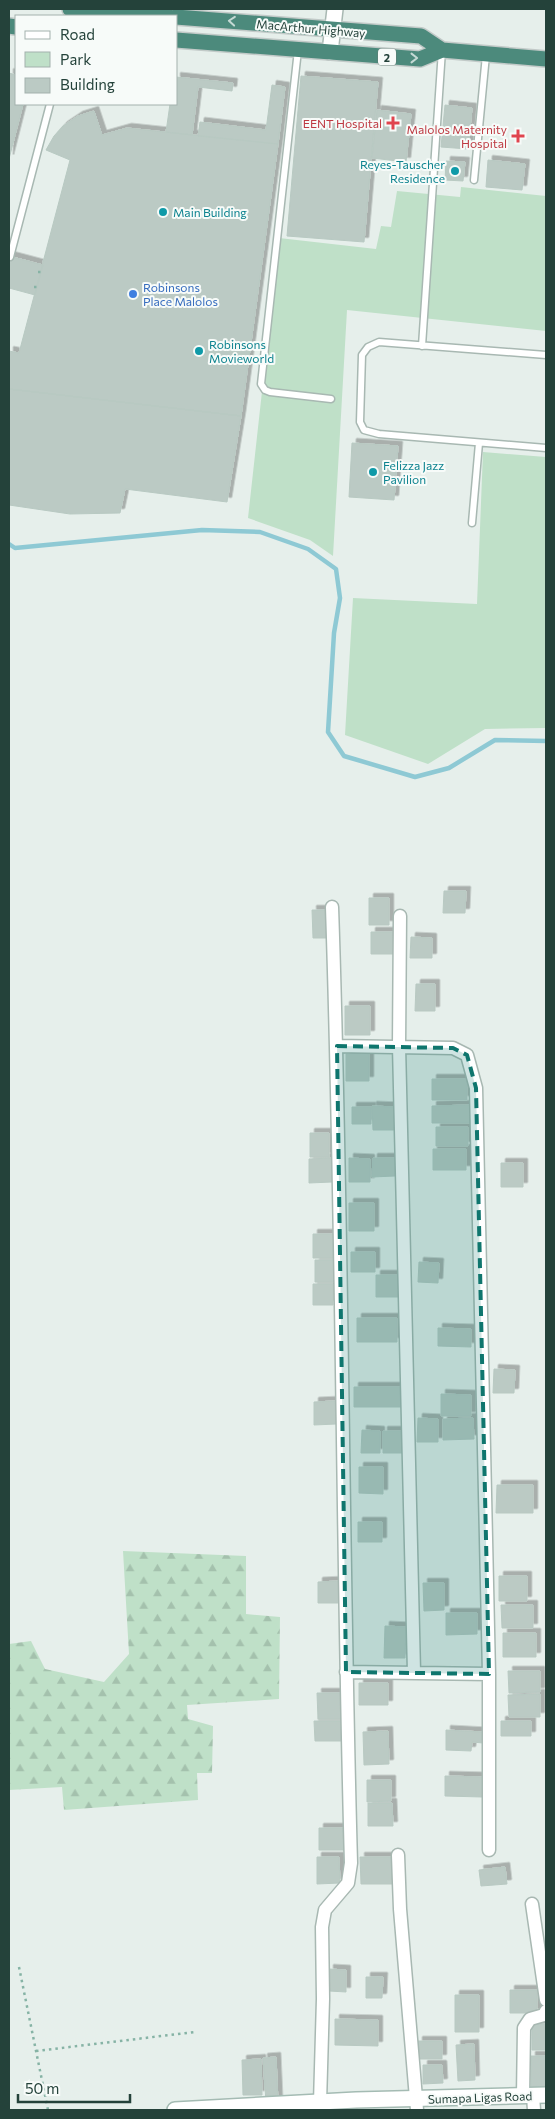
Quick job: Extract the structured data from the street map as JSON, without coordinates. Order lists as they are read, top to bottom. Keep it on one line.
{"streets":{"highway":["MacArthur Highway","2"],"main road":["Sumapa Ligas Road"]},"places":{"health":["EENT Hospital","Malolos Maternity Hospital"],"other":["Reyes-Tauscher Residence","Main Building","Robinsons Place Malolos","Robinsons Movieworld","Felizza Jazz Pavilion"]},"legend":["Road","Park","Building"],"scale_bar":"50 m"}
